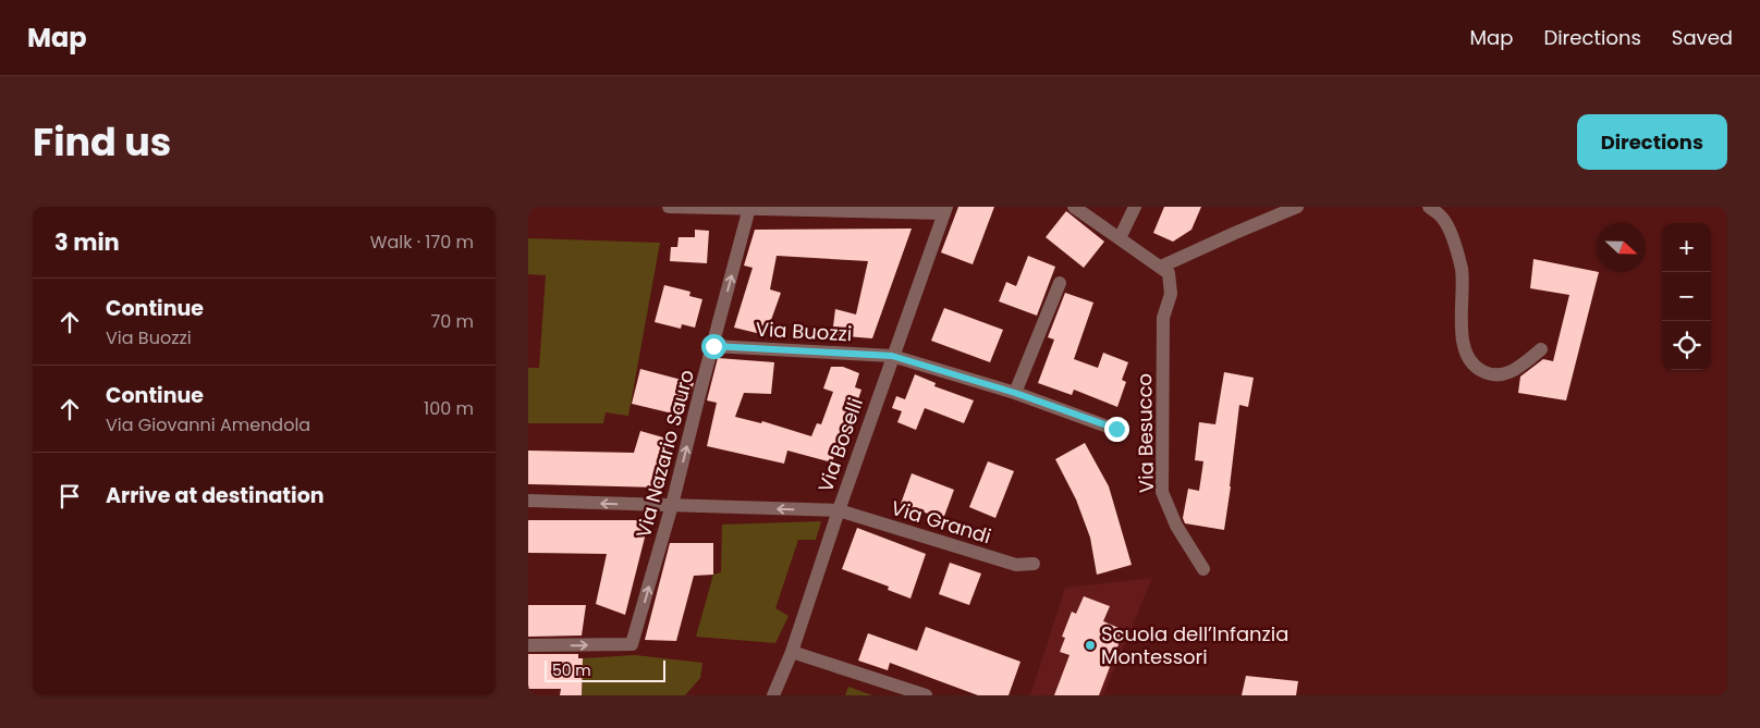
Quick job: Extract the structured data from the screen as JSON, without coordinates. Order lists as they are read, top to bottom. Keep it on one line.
{"streets":{"street":["Via Buozzi","Via Besucco","Via Boselli","Via Nazario Sauro","Via Grandi"]},"crossings":[["Via Buozzi","Via Boselli"],["Via Buozzi","Via Nazario Sauro"],["Via Boselli","Via Grandi"],["Via Nazario Sauro","Via Grandi"]],"one_way":["Via Nazario Sauro","Via Grandi"],"places":["Scuola dell’Infanzia Montessori"],"scale_bar":"50 m","north":"right","page":{"header":"Map","nav":["Map","Directions","Saved"],"title":"Find us","buttons":"Directions","heading":["3 min","Walk · 170 m"],"map_buttons":["+","−"],"list":[["Continue","Via Buozzi","70 m"],["Continue","Via Giovanni Amendola","100 m"],"Arrive at destination"],"scale":"50 m"}}
